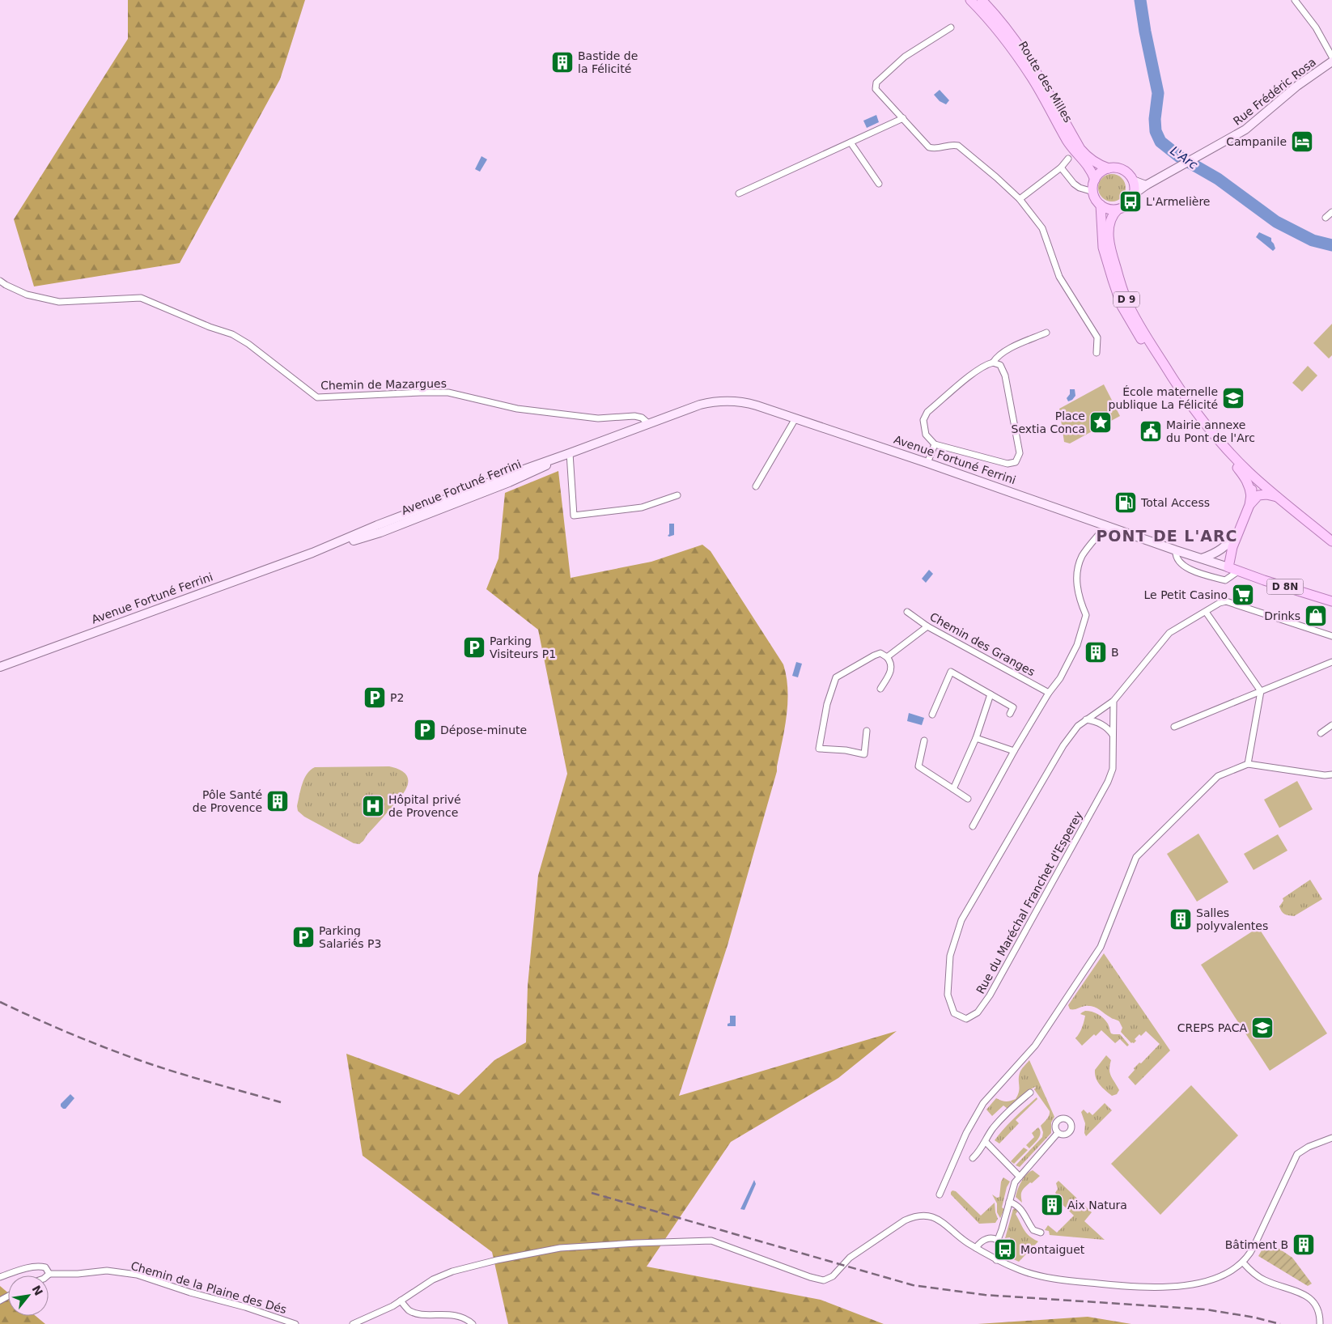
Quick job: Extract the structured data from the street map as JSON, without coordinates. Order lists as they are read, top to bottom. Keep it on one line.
{"streets":{"main road":["Route des Milles","Rue Frédéric Rosa","D 9","Avenue Fortuné Ferrini","D 8N"],"street":["Chemin de Mazargues","Chemin des Granges","Rue du Maréchal Franchet d'Esperey","Chemin de la Plaine des Dés"]},"crossings":[["Route des Milles","Rue Frédéric Rosa"],["Route des Milles","D 9"],["Rue Frédéric Rosa","D 9"],["Chemin de Mazargues","Avenue Fortuné Ferrini"]],"districts":["PONT DE L'ARC"],"water":["L'Arc"],"places":{"building":["Bastide de la Félicité","B","Pôle Santé de Provence","Salles polyvalentes","Aix Natura","Bâtiment B"],"hotel":["Campanile"],"bus stop":["L'Armelière","Montaiguet"],"school or university":["École maternelle publique La Félicité","CREPS PACA"],"place":["Place Sextia Conca"],"public building":["Mairie annexe du Pont de l'Arc"],"fuel station":["Total Access"],"supermarket":["Le Petit Casino"],"shop":["Drinks"],"parking":["Parking Visiteurs P1","P2","Dépose-minute","Parking Salariés P3"],"hospital":["Hôpital privé de Provence"]},"north":"top right"}
